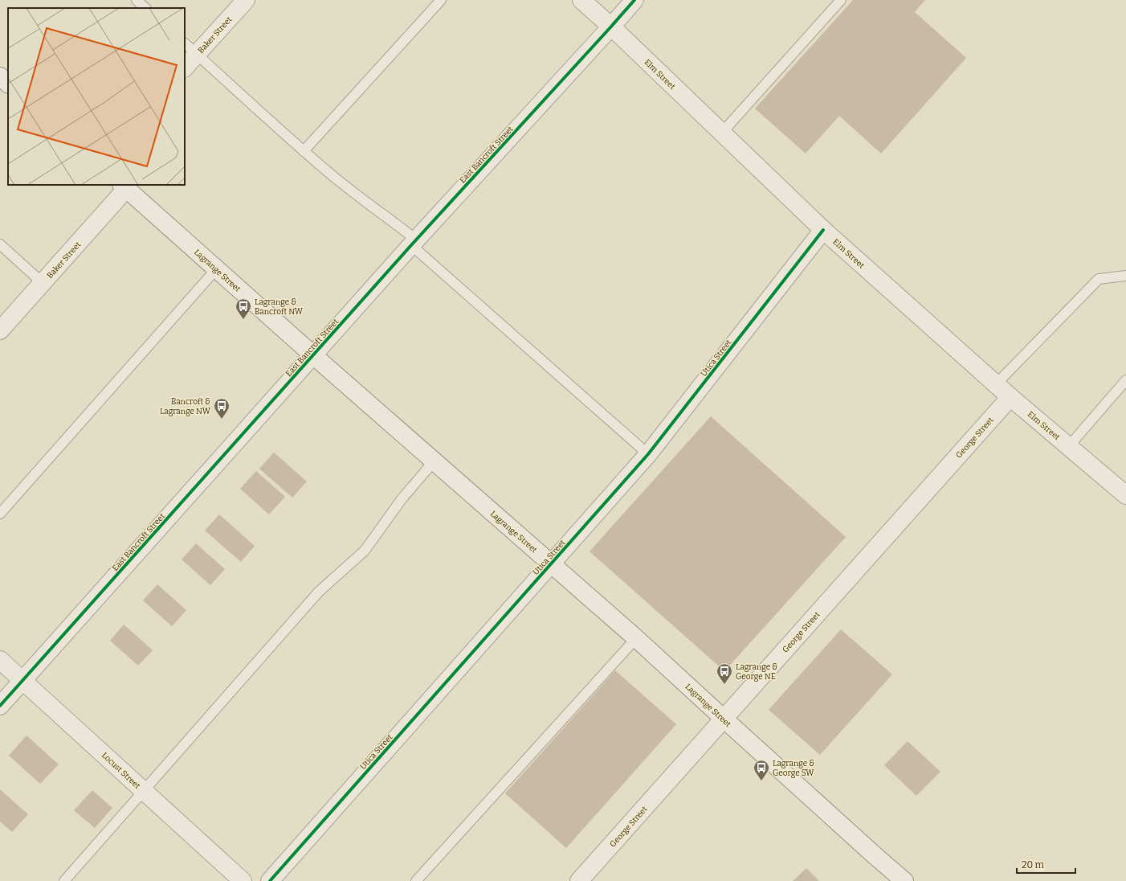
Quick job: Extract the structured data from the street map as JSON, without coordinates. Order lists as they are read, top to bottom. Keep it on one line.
{"streets":{"street":["Baker Street","Elm Street","East Bancroft Street","Lagrange Street","Utica Street","George Street","Locust Street"]},"crossings":[["Baker Street","Lagrange Street"],["Elm Street","East Bancroft Street"],["Elm Street","Utica Street"],["Elm Street","George Street"],["East Bancroft Street","Lagrange Street"],["East Bancroft Street","Locust Street"],["Lagrange Street","Utica Street"],["Lagrange Street","George Street"]],"places":{"bus stop":["Lagrange & Bancroft NW","Bancroft & Lagrange NW","Lagrange & George NE","Lagrange & George SW"]},"scale_bar":"20 m"}
